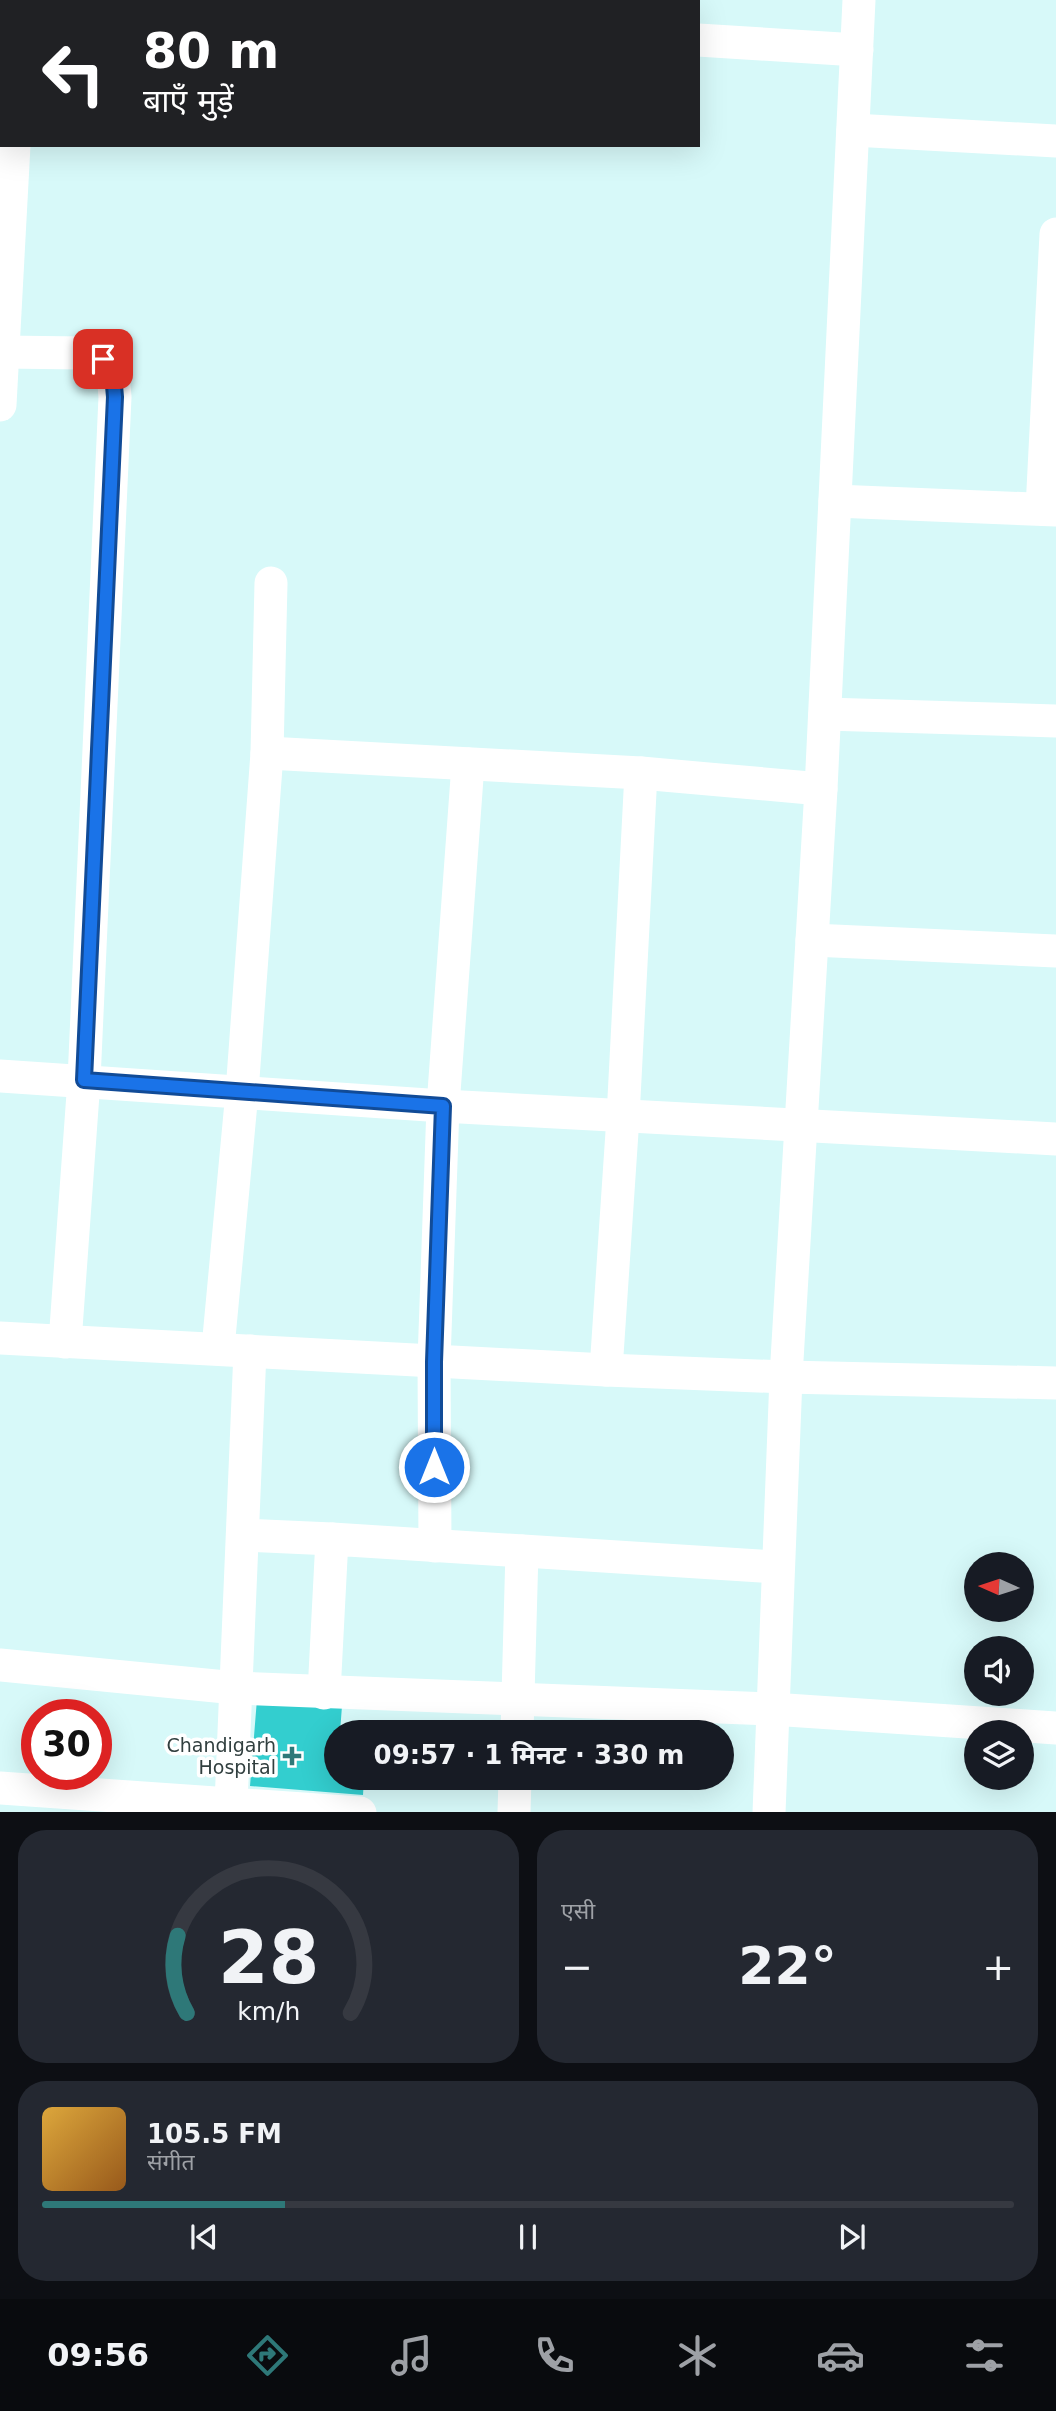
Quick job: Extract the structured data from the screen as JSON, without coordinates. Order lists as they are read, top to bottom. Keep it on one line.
{"places":{"health":["Chandigarh Hospital"]},"north":"left","page":{"turn":["80 m","बाएँ मुड़ें"],"limit":"30","trip":"09:57 · 1 मिनट · 330 m","tile":"एसी","heat":["−","22°","+"],"song":["105.5 FM","संगीत"],"tabs":"09:56","gauge":["28","km/h"]}}
